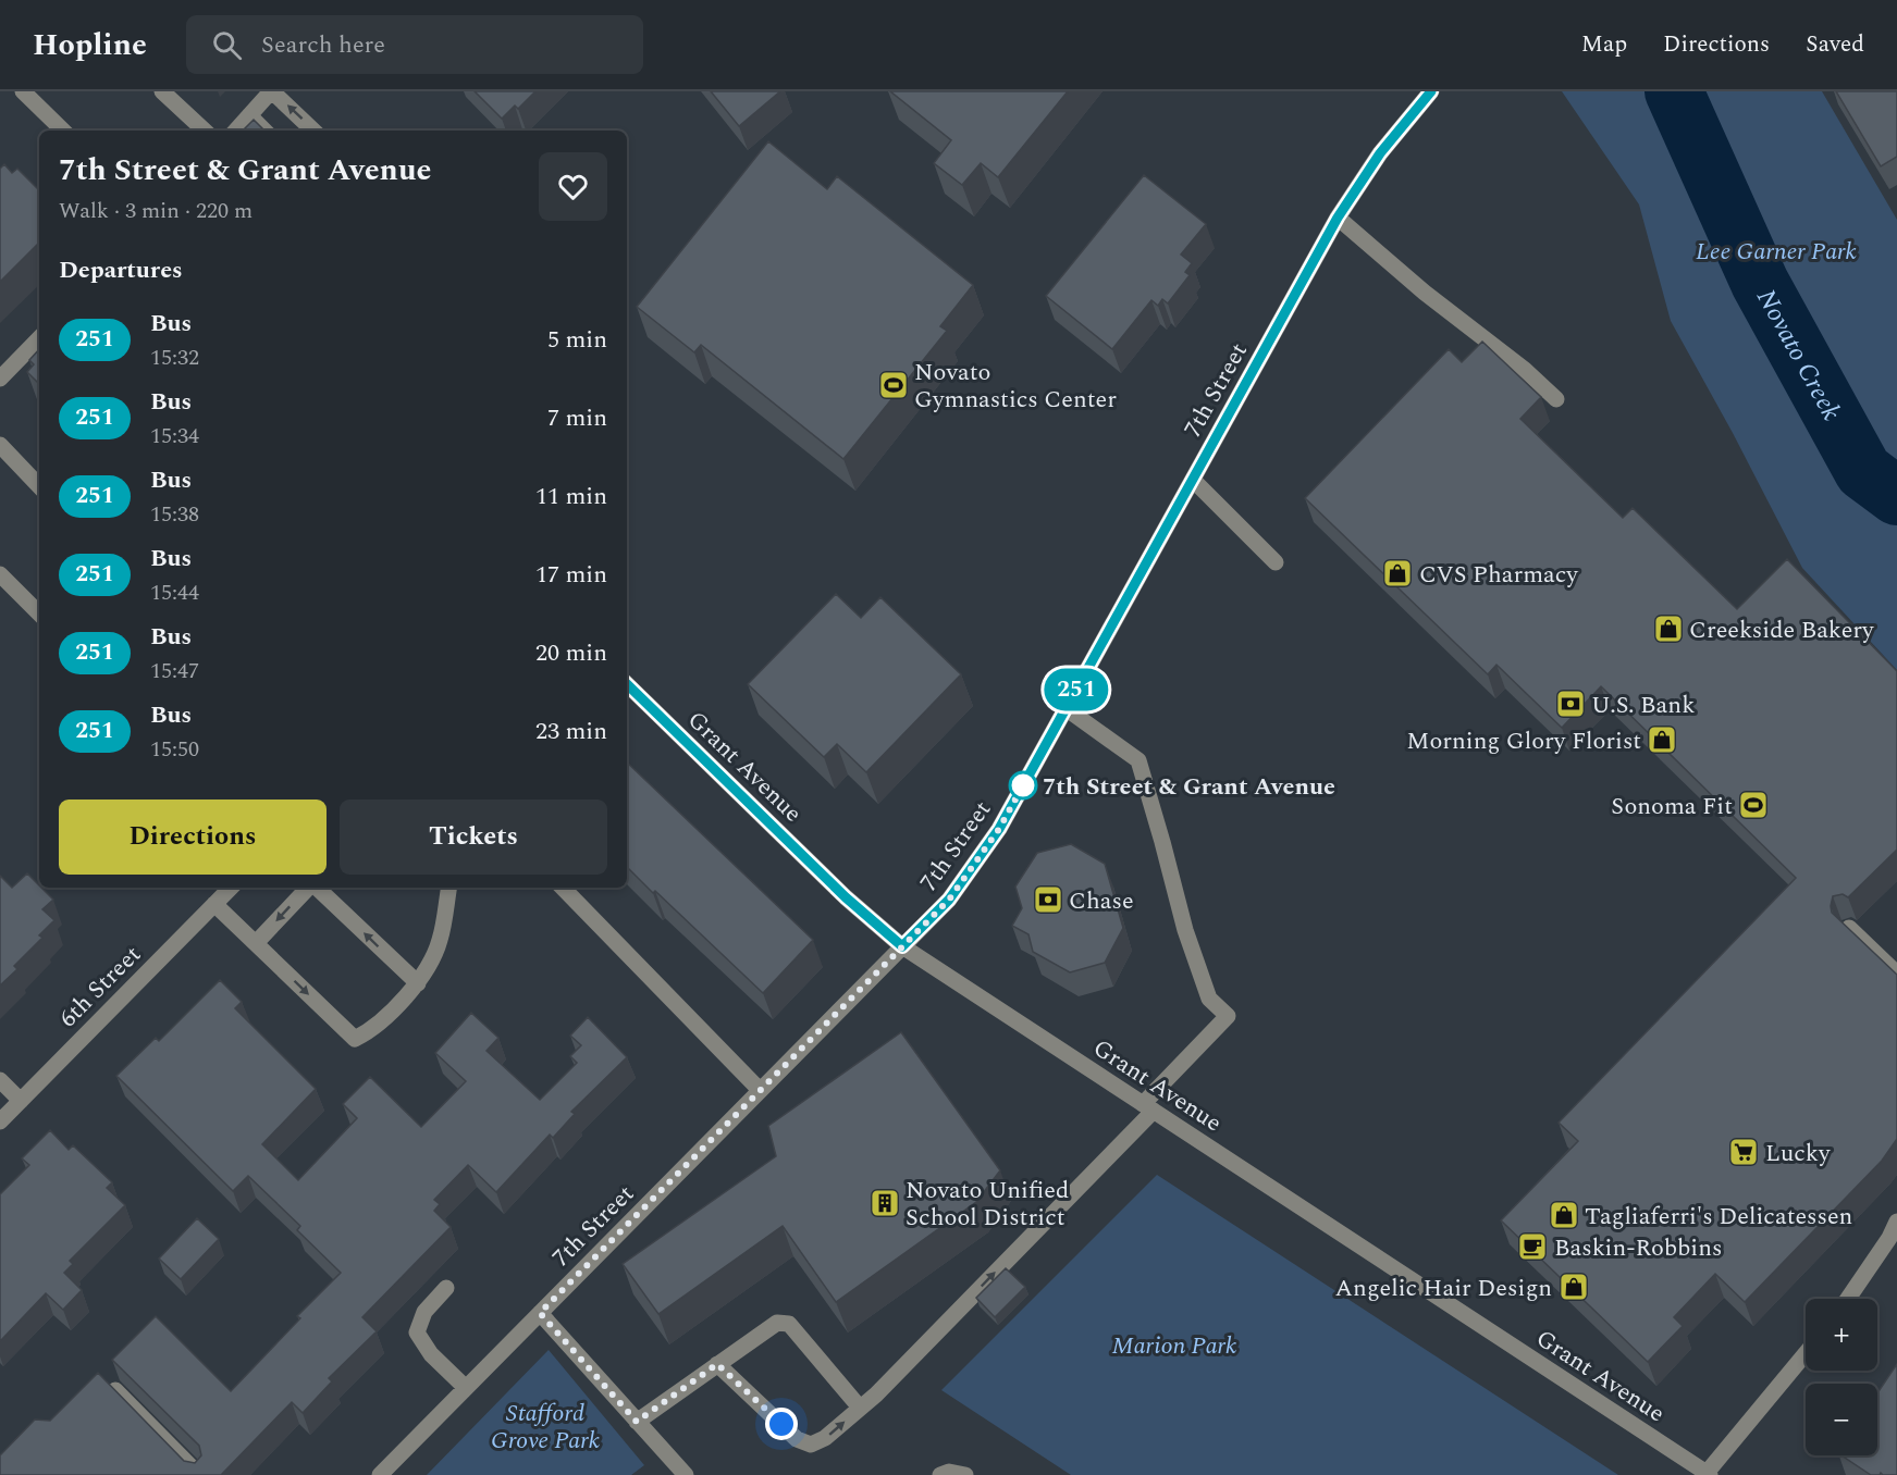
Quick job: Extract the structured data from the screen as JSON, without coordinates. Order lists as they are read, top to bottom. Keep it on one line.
{"streets":{"street":["7th Street","Grant Avenue","6th Street"]},"crossings":[["7th Street","Grant Avenue"]],"water":["Novato Creek"],"parks":["Lee Garner Park","Marion Park","Stafford Grove Park"],"places":{"sports":["Novato Gymnastics Center","Sonoma Fit"],"shop":["CVS Pharmacy","Creekside Bakery","Morning Glory Florist","Tagliaferri's Delicatessen","Angelic Hair Design"],"bank":["U.S. Bank","Chase"],"other":["7th Street & Grant Avenue"],"supermarket":["Lucky"],"building":["Novato Unified School District"],"cafe":["Baskin-Robbins"]},"lines":["bus line 251"],"page":{"header":"Hopline","search":"Search here","nav":["Map","Directions","Saved"],"on_map":"251","heading":[["7th Street & Grant Avenue","Walk · 3 min · 220 m"],"Departures"],"list":[{"mark":"251","name":"Bus","note":"15:32","value":"5 min"},{"mark":"251","name":"Bus","note":"15:34","value":"7 min"},{"mark":"251","name":"Bus","note":"15:38","value":"11 min"},{"mark":"251","name":"Bus","note":"15:44","value":"17 min"},{"mark":"251","name":"Bus","note":"15:47","value":"20 min"},{"mark":"251","name":"Bus","note":"15:50","value":"23 min"}],"buttons":["Directions","Tickets"],"map_buttons":["+","−"]}}
